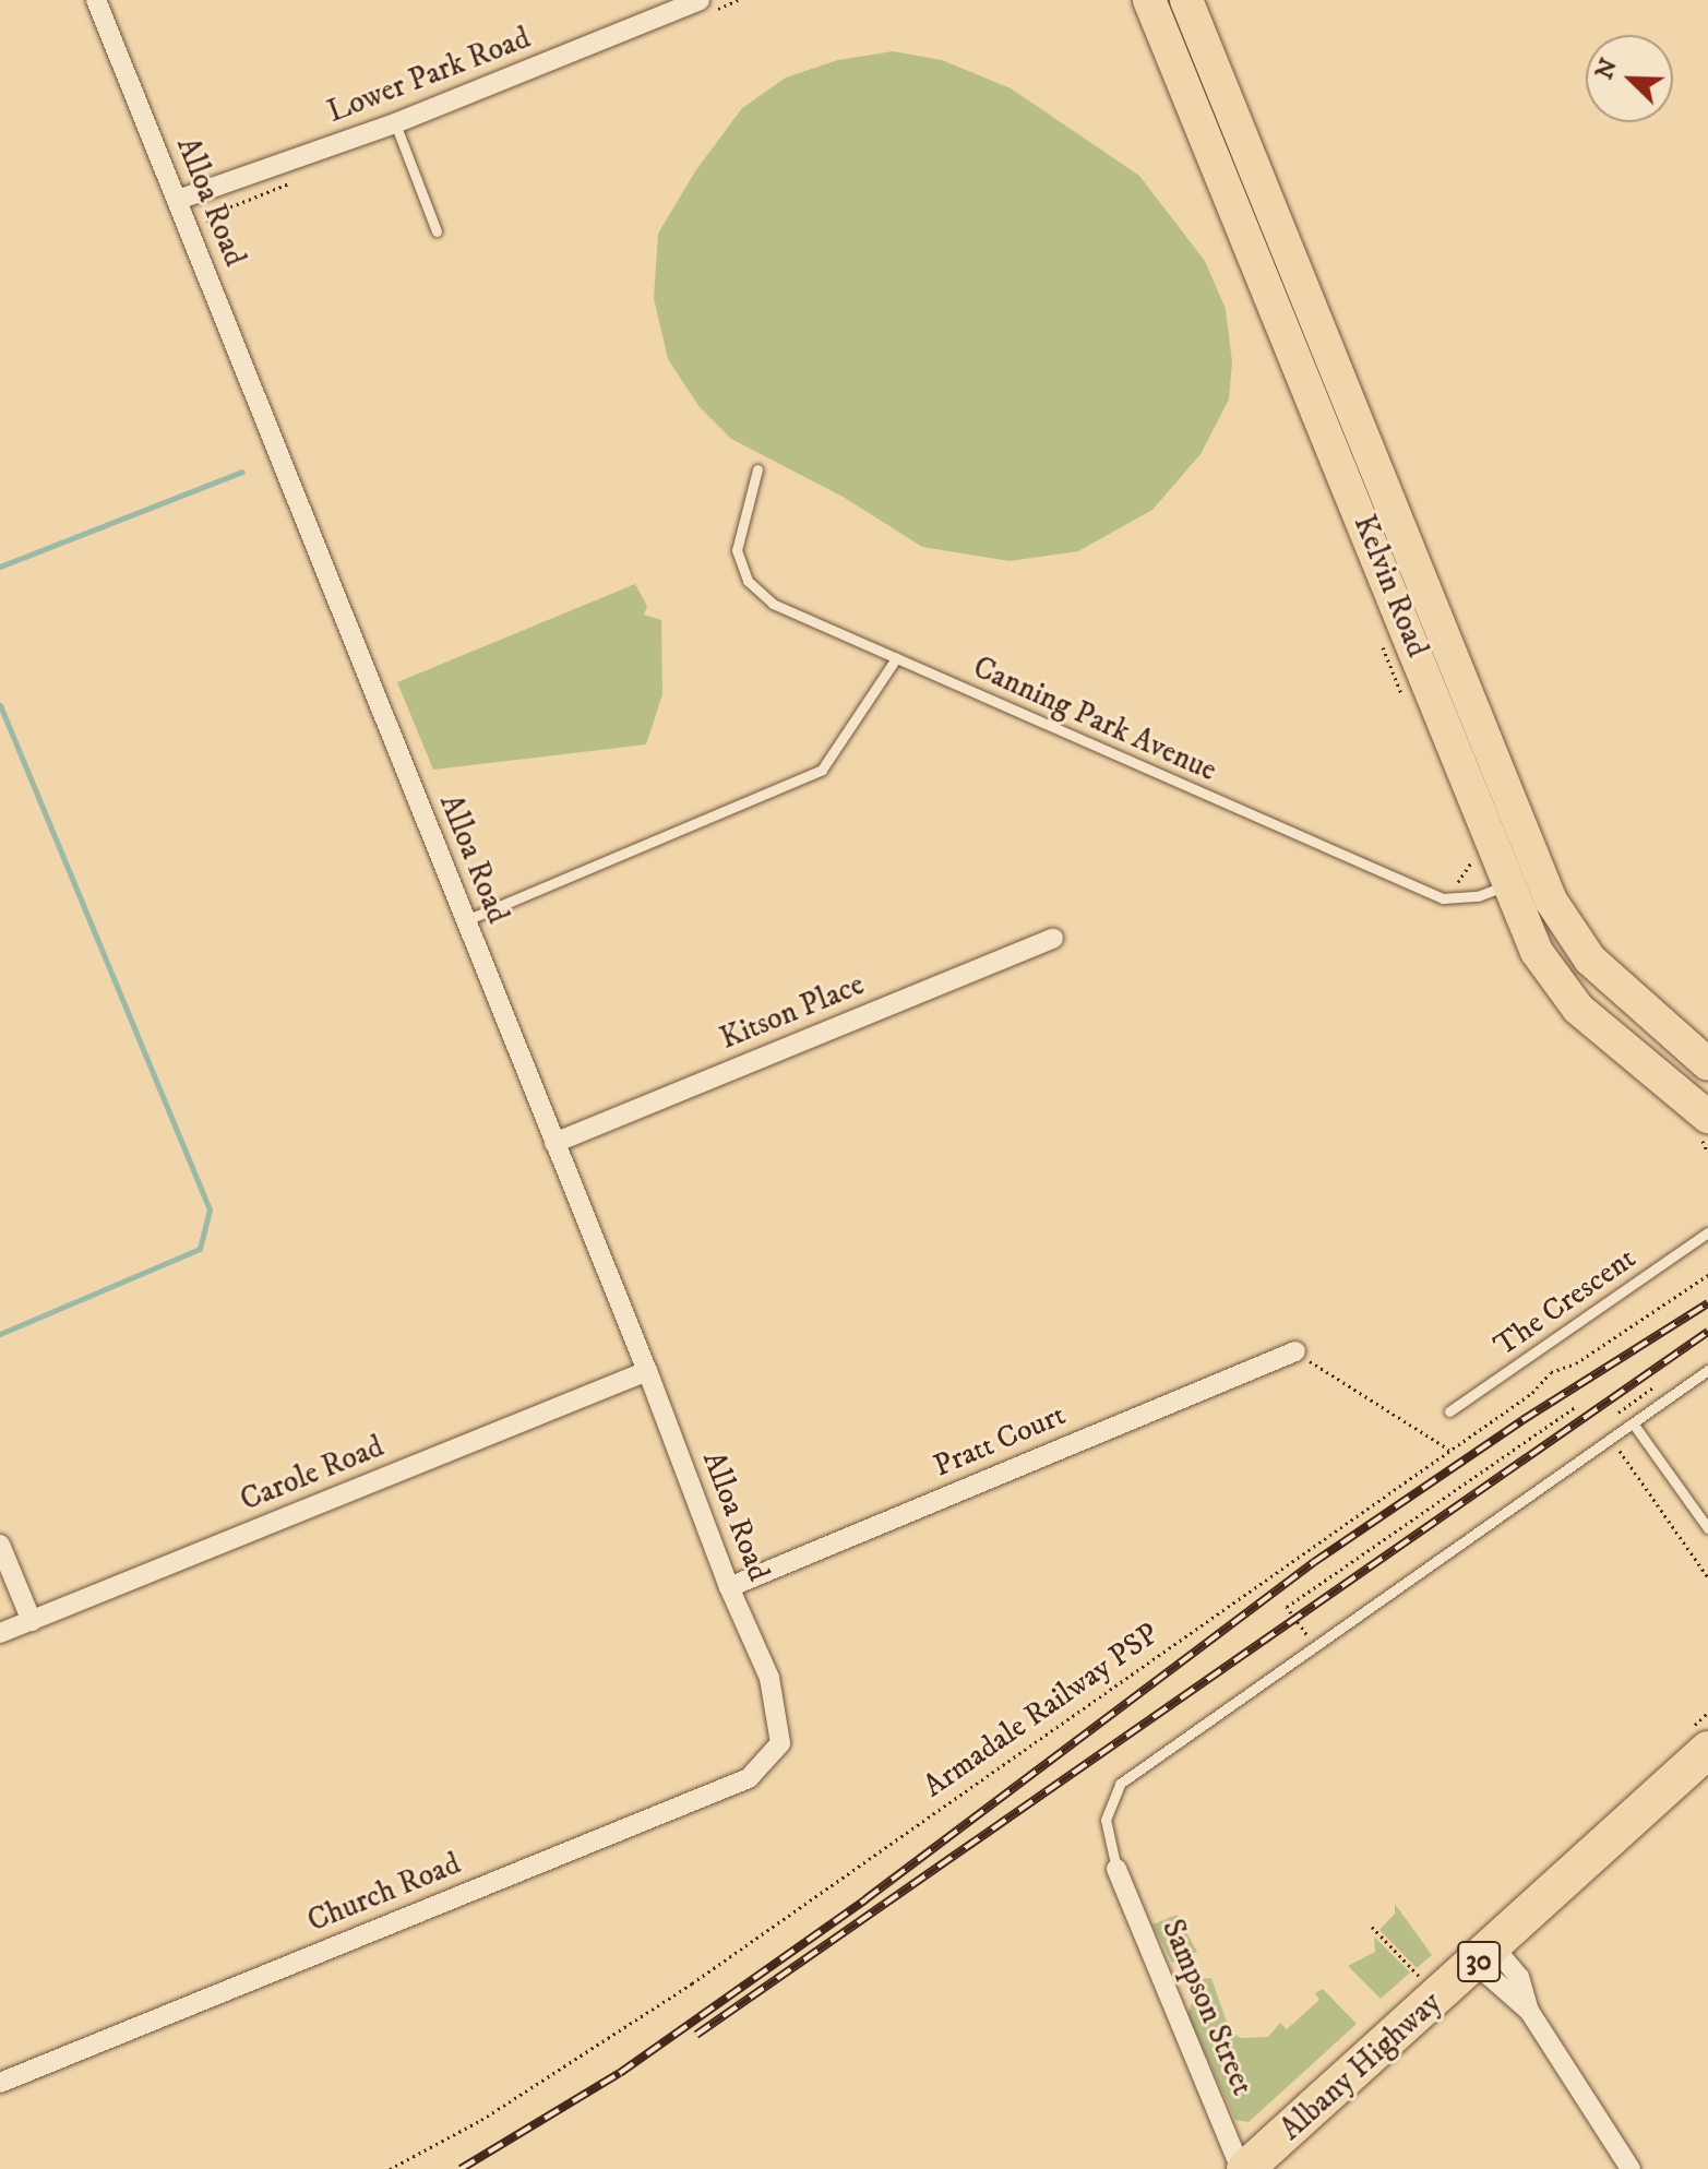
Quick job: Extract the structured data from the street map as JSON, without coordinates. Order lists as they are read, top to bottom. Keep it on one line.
{"streets":{"highway":["30","Albany Highway"],"main road":["Kelvin Road"],"street":["Lower Park Road","Alloa Road","Kitson Place","Pratt Court","Carole Road","Church Road","Sampson Street"],"lane":["Canning Park Avenue","The Crescent"],"path":["Armadale Railway PSP"]},"crossings":[["Lower Park Road","Alloa Road"],["Alloa Road","Kitson Place"],["Alloa Road","Pratt Court"],["Alloa Road","Carole Road"],["Alloa Road","Church Road"],["Kelvin Road","Canning Park Avenue"],["Sampson Street","Albany Highway"]],"north":"top left"}
